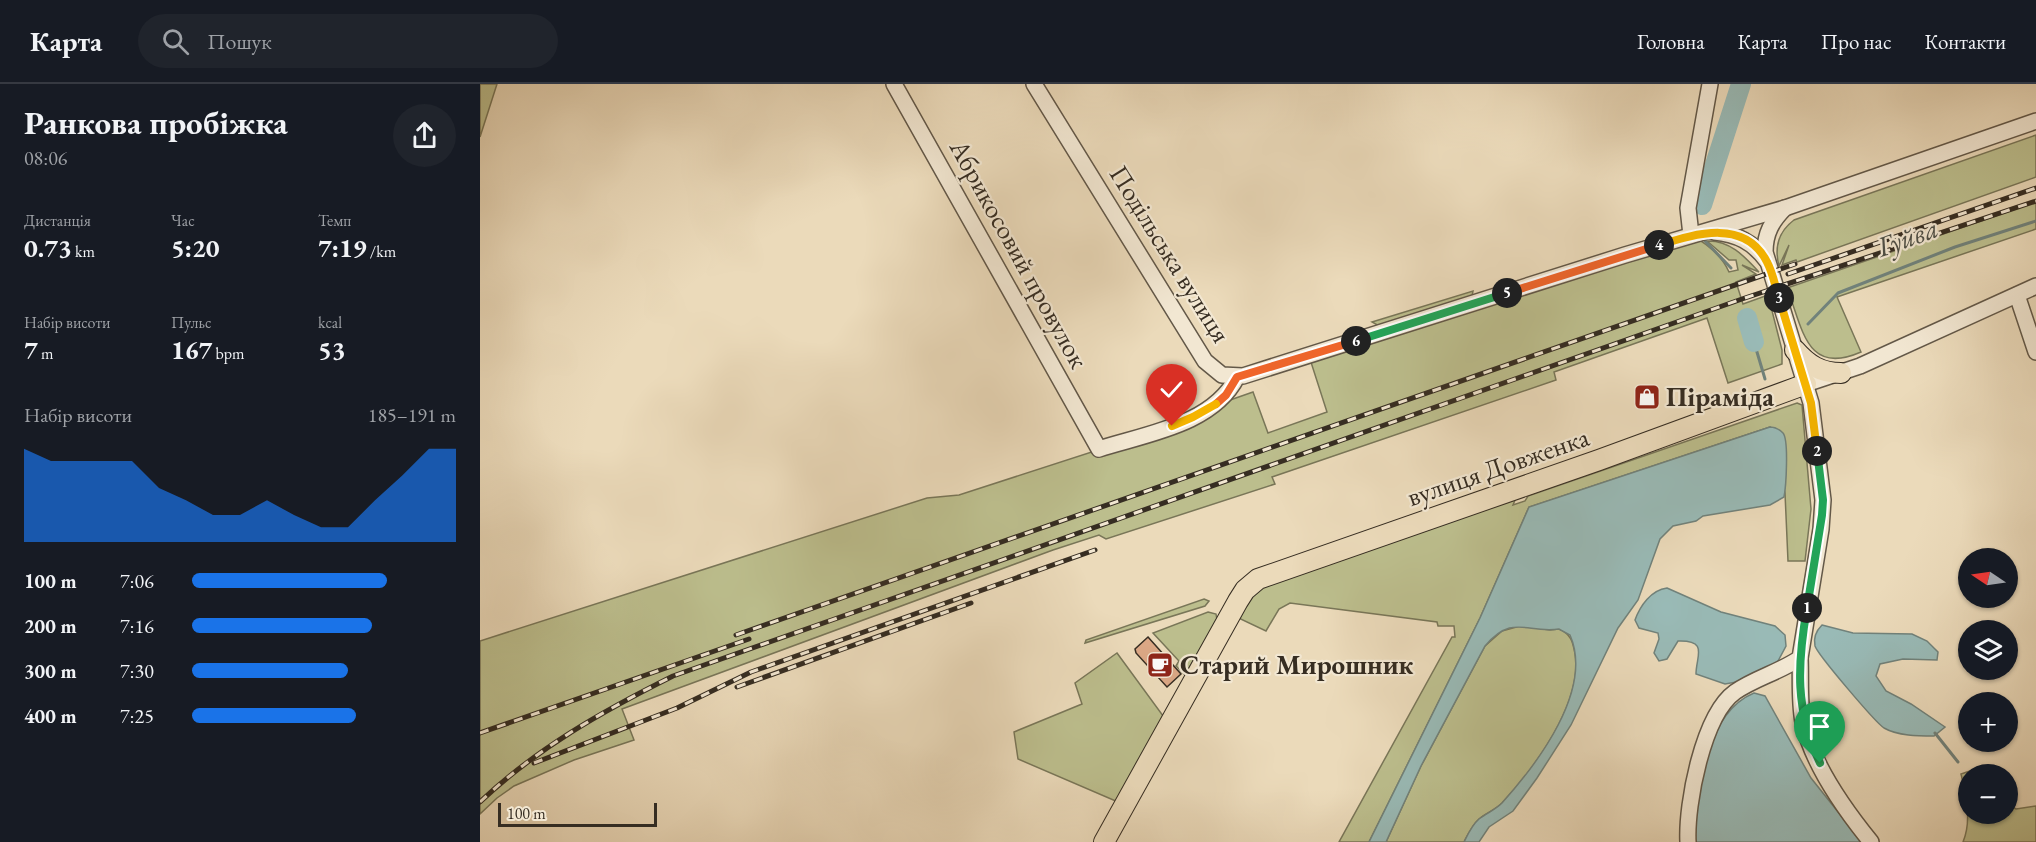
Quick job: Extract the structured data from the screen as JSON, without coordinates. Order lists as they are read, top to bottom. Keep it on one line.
{"streets":{"main road":["вулиця Довженка"],"street":["Абрикосовий провулок","Подільська вулиця"]},"crossings":[["Абрикосовий провулок","Подільська вулиця"]],"water":["Гуйва"],"places":{"shop":["Піраміда"],"cafe":["Старий Мирошник"]},"scale_bar":"100 m","north":"left","page":{"header":"Карта","search":"Пошук","nav":["Головна","Карта","Про нас","Контакти"],"heading":["Ранкова пробіжка","08:06"],"stats":[["Дистанція","0.73 km"],["Час","5:20"],["Темп","7:19 /km"],["Набір висоти","7 m"],["Пульс","167 bpm"],["kcal","53"]],"pins":["4","5","3","6","2","1"],"chart":["Набір висоти","185–191 m"],"map_buttons":["+","−"],"list":[{"name":"100 m","note":"7:06"},{"name":"200 m","note":"7:16"},{"name":"300 m","note":"7:30"},{"name":"400 m","note":"7:25"}],"scale":"100 m"}}
